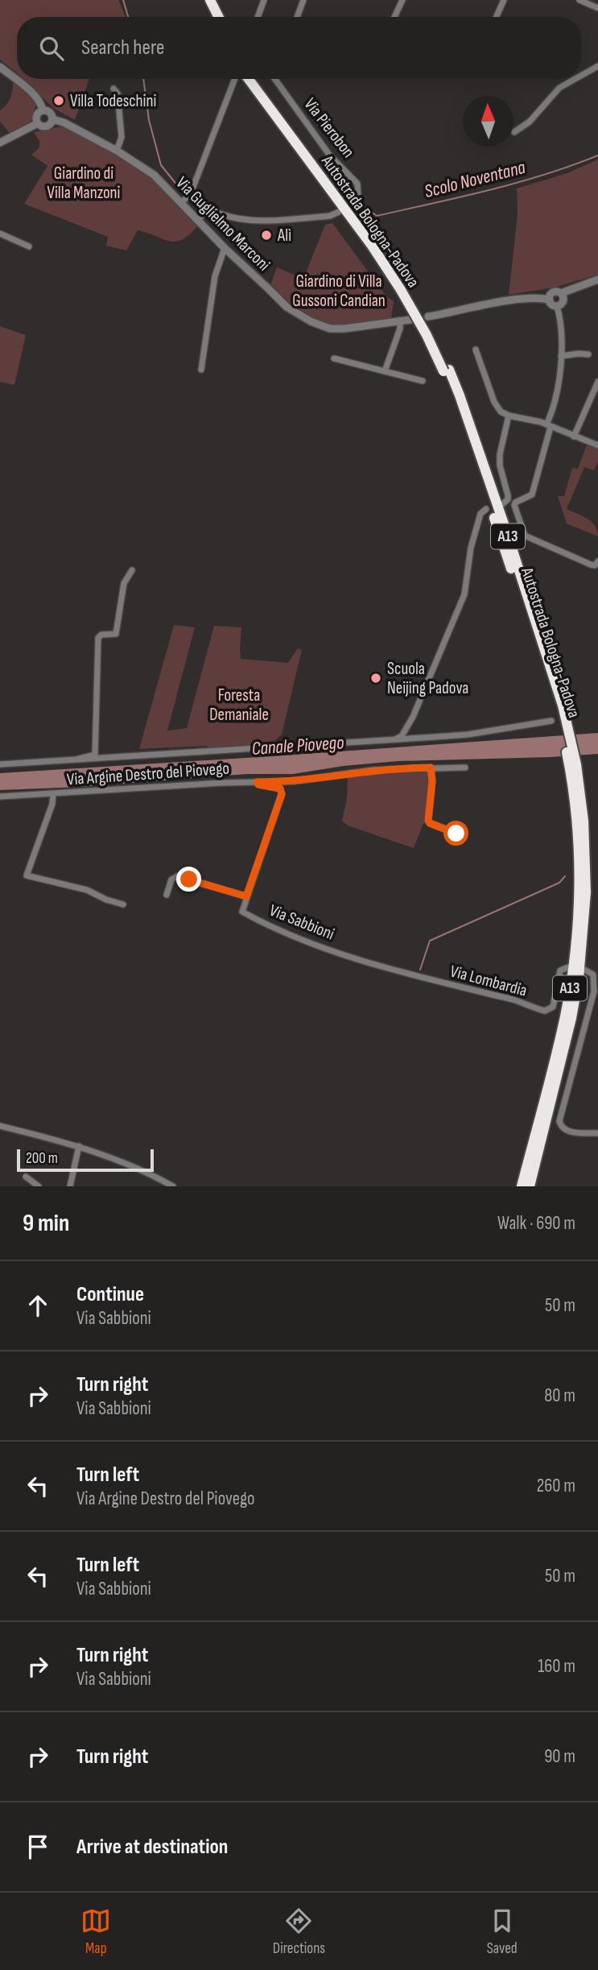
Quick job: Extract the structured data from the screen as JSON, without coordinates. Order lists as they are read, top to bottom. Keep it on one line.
{"streets":{"highway":["Autostrada Bologna-Padova","A13"],"street":["Via Pierobon","Via Guglielmo Marconi","Via Argine Destro del Piovego","Via Sabbioni","Via Lombardia"]},"crossings":[["Via Sabbioni","Via Lombardia"]],"water":["Scolo Noventana","Canale Piovego"],"parks":["Giardino di Villa Manzoni","Giardino di Villa Gussoni Candian","Foresta Demaniale"],"places":["Villa Todeschini","Alì","Scuola Neijing Padova"],"scale_bar":"200 m","north":"top","page":{"search":"Search here","scale":"200 m","heading":["9 min","Walk · 690 m"],"list":[["Continue","Via Sabbioni","50 m"],["Turn right","Via Sabbioni","80 m"],["Turn left","Via Argine Destro del Piovego","260 m"],["Turn left","Via Sabbioni","50 m"],["Turn right","Via Sabbioni","160 m"],["Turn right","90 m"],"Arrive at destination"],"nav":["Map","Directions","Saved"]}}
